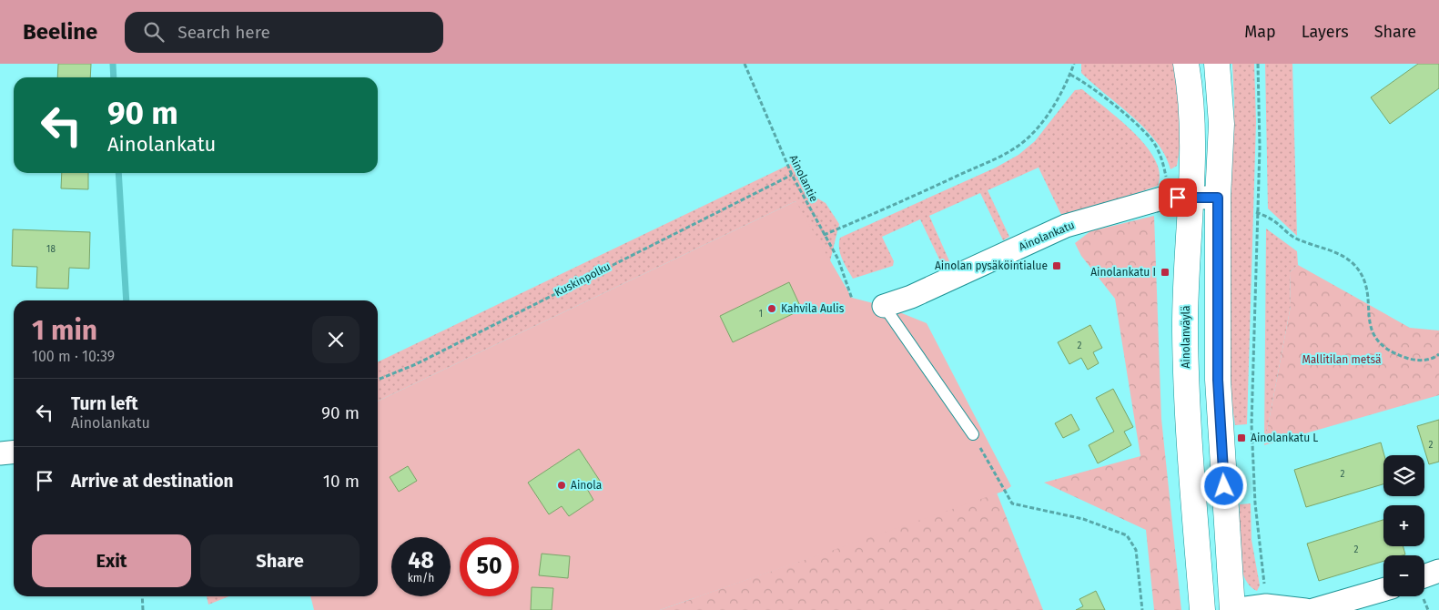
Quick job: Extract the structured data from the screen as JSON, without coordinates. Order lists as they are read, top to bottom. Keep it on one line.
{"streets":{"main road":["Ainolanväylä"],"street":["Ainolankatu"],"path":["Ainolantie","Kuskinpolku"]},"crossings":[["Ainolantie","Kuskinpolku"],["Ainolankatu","Ainolanväylä"]],"parks":["Mallitilan metsä"],"places":{"transit":["Ainolan pysäköintialue","Ainolankatu I","Ainolankatu L"],"other":["Kahvila Aulis","Ainola"]},"house_numbers":["18","1","2","2","2","2"],"page":{"header":"Beeline","search":"Search here","nav":["Map","Layers","Share"],"turn":["90 m","Ainolankatu"],"heading":["1 min","100 m · 10:39"],"list":[{"name":"Turn left","note":"Ainolankatu","value":"90 m"},{"name":"Arrive at destination","value":"10 m"}],"map_buttons":["+","−"],"buttons":["Exit","Share"],"speed":"48 km/h","limit":"50"}}
